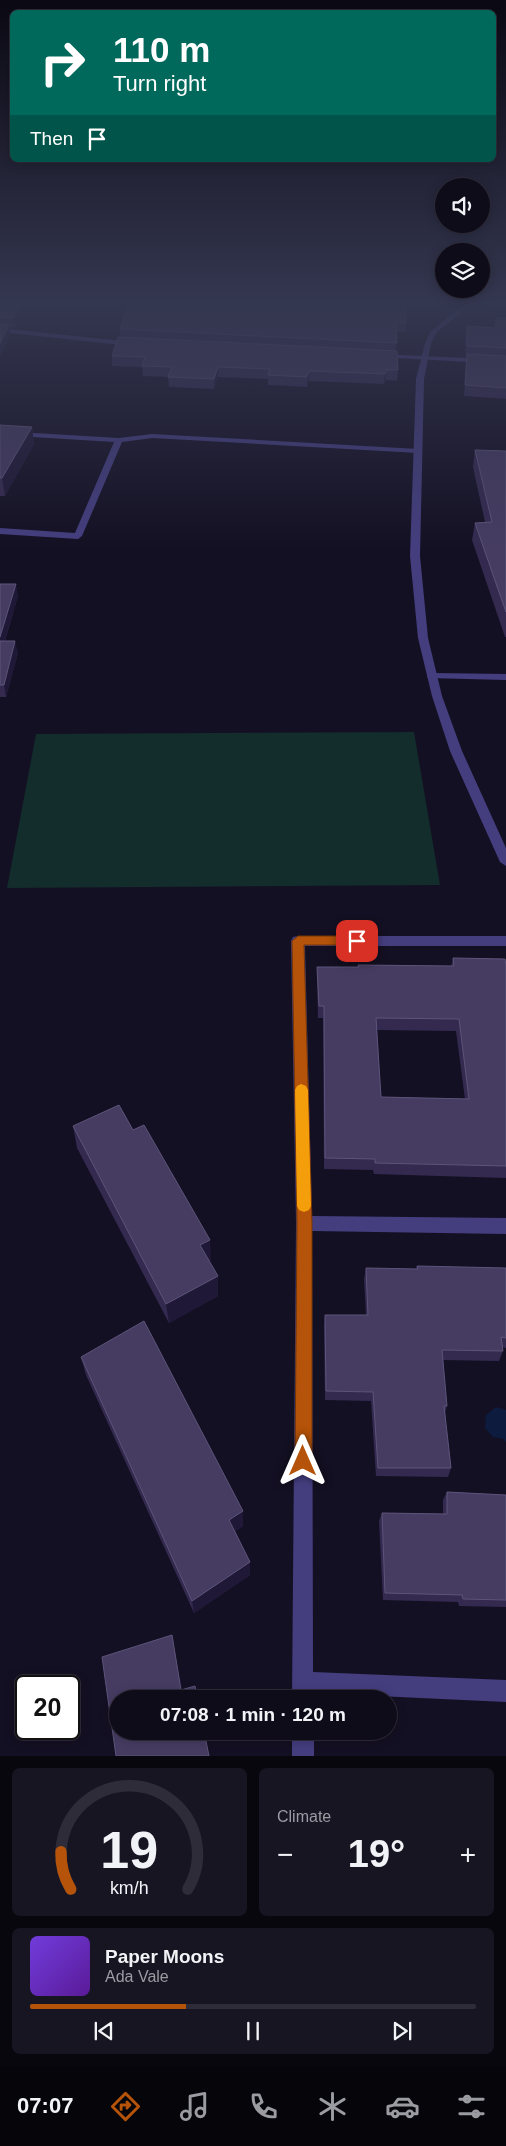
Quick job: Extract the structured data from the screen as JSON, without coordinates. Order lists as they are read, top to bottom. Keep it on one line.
{"page":{"turn":["110 m","Turn right"],"then":"Then","limit":"20","trip":"07:08 · 1 min · 120 m","tile":"Climate","heat":["−","19°","+"],"song":["Paper Moons","Ada Vale"],"tabs":"07:07","gauge":["19","km/h"]}}
